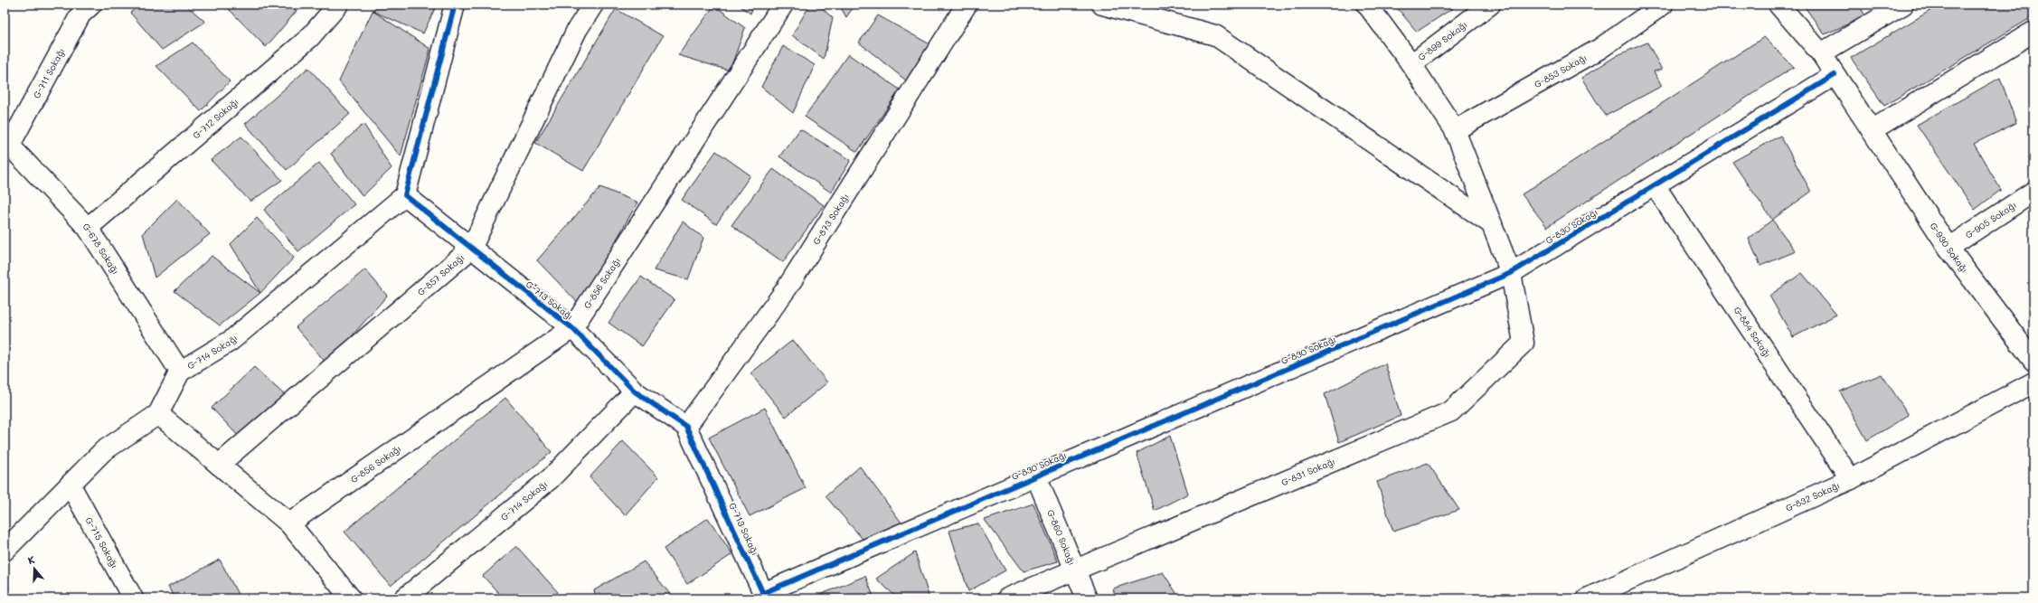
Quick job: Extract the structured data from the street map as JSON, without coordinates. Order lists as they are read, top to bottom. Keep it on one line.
{"streets":{"street":["G-899 Sokağı","G-853 Sokağı","G-711 Sokağı","G-712 Sokağı","G-873 Sokağı","G-905 Sokağı","G-830 Sokağı","G-930 Sokağı","G-678 Sokağı","G-857 Sokağı","G-856 Sokağı","G-713 Sokağı","G-884 Sokağı","G-714 Sokağı","G-831 Sokağı","G-832 Sokağı","G-860 Sokağı","G-715 Sokağı"]},"crossings":[["G-711 Sokağı","G-678 Sokağı"],["G-712 Sokağı","G-678 Sokağı"],["G-873 Sokağı","G-713 Sokağı"],["G-905 Sokağı","G-930 Sokağı"],["G-830 Sokağı","G-930 Sokağı"],["G-830 Sokağı","G-713 Sokağı"],["G-830 Sokağı","G-884 Sokağı"],["G-830 Sokağı","G-831 Sokağı"],["G-830 Sokağı","G-860 Sokağı"],["G-678 Sokağı","G-714 Sokağı"],["G-857 Sokağı","G-713 Sokağı"],["G-856 Sokağı","G-713 Sokağı"],["G-713 Sokağı","G-714 Sokağı"],["G-884 Sokağı","G-832 Sokağı"],["G-714 Sokağı","G-715 Sokağı"],["G-831 Sokağı","G-860 Sokağı"]],"north":"top"}
